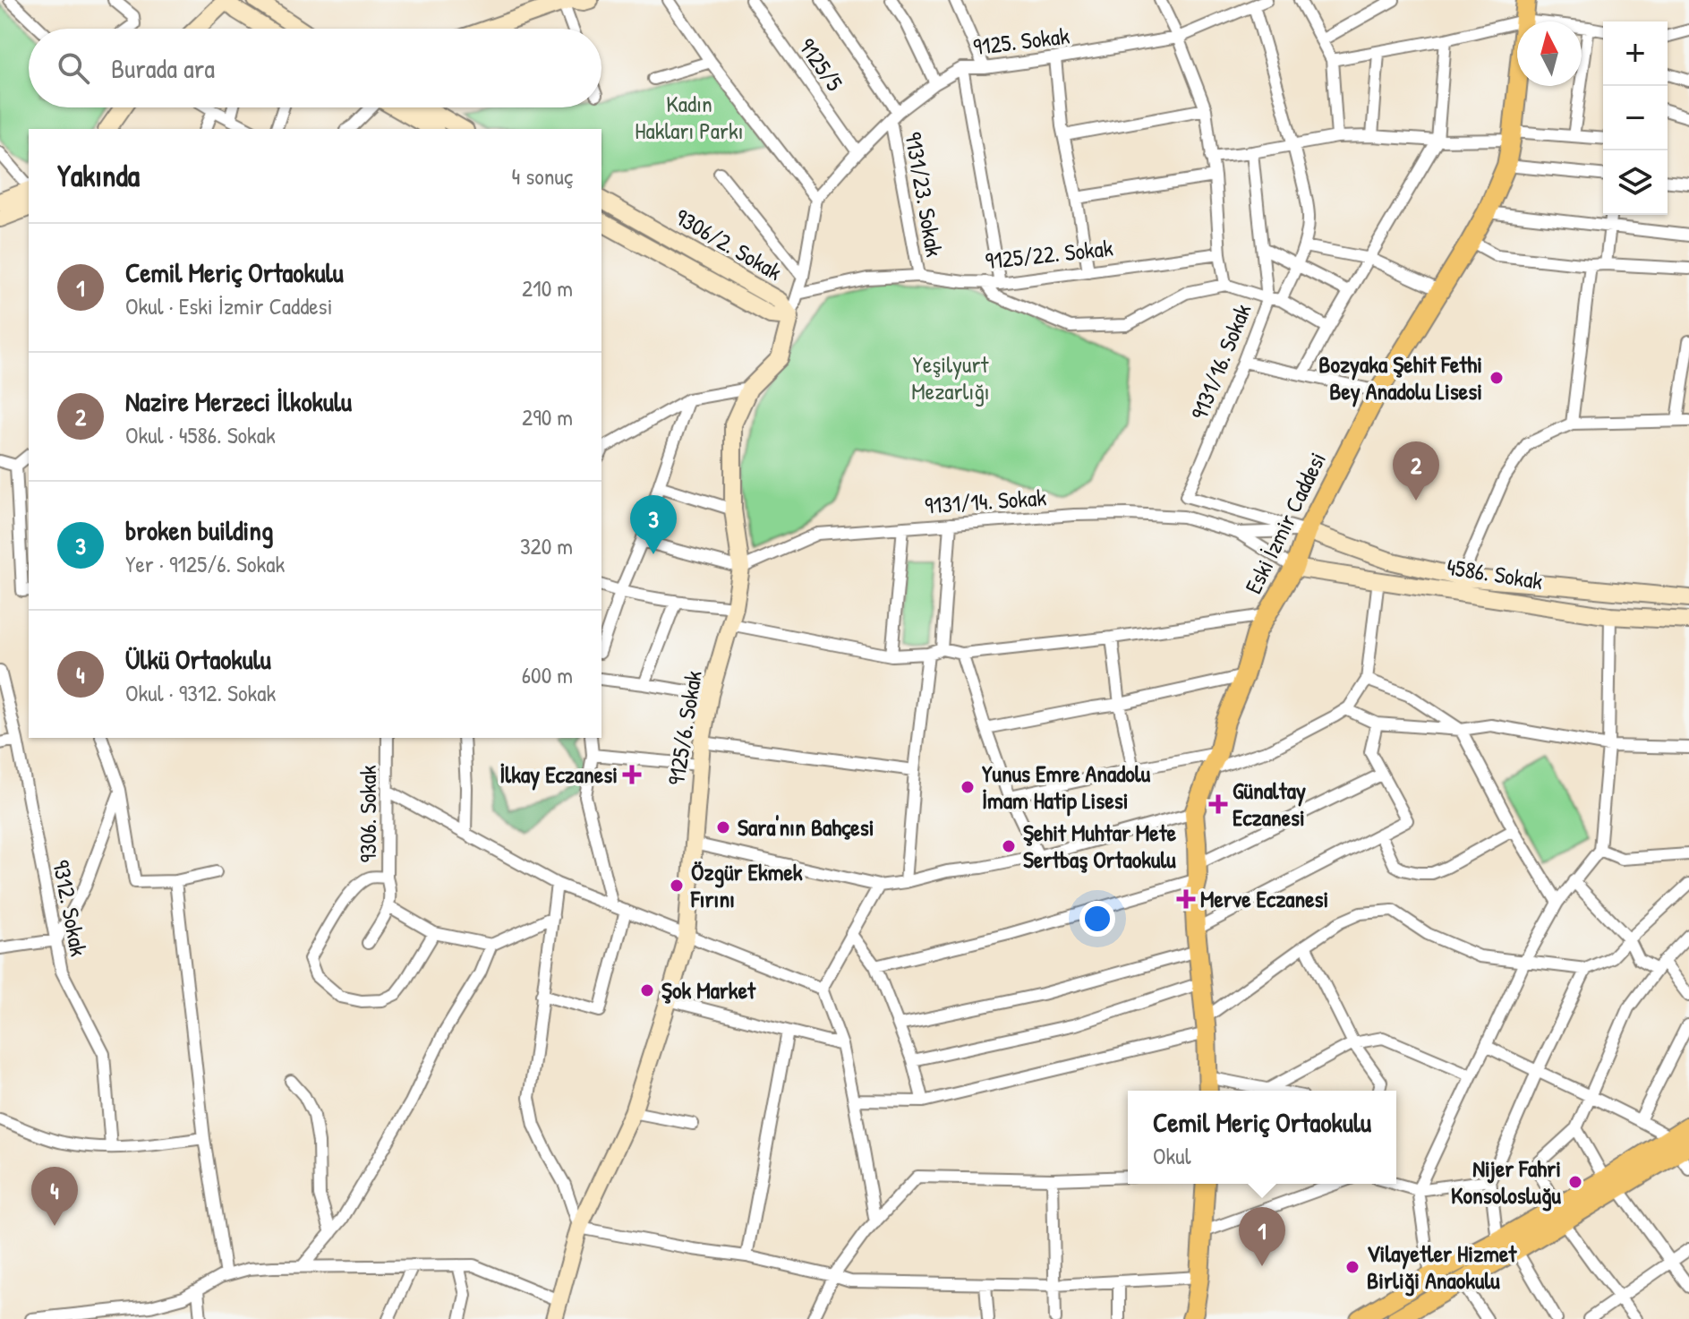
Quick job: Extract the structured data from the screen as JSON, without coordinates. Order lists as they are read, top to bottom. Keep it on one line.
{"streets":{"main road":["9306/2. Sokak","Eski İzmir Caddesi","4586. Sokak","9125/6. Sokak"],"street":["9125. Sokak","9125/5","9131/23. Sokak","9125/22. Sokak","9131/16. Sokak","9131/14. Sokak","9306. Sokak","9312. Sokak"]},"crossings":[["9125. Sokak","9125/5"],["9125. Sokak","9131/23. Sokak"],["9131/23. Sokak","9125/22. Sokak"],["9306/2. Sokak","9125/6. Sokak"],["9125/22. Sokak","9125/6. Sokak"],["9131/16. Sokak","9131/14. Sokak"],["9131/16. Sokak","Eski İzmir Caddesi"],["9131/16. Sokak","4586. Sokak"],["9131/14. Sokak","Eski İzmir Caddesi"],["9131/14. Sokak","4586. Sokak"],["9131/14. Sokak","9125/6. Sokak"],["Eski İzmir Caddesi","4586. Sokak"]],"parks":["Kadın Hakları Parkı","Yeşilyurt Mezarlığı"],"places":{"other":["Bozyaka Şehit Fethi Bey Anadolu Lisesi","Yunus Emre Anadolu İmam Hatip Lisesi","Sara'nın Bahçesi","Şehit Muhtar Mete Sertbaş Ortaokulu","Özgür Ekmek Fırını","Şok Market","Nijer Fahri Konsolosluğu","Vilayetler Hizmet Birliği Anaokulu"],"health":["İlkay Eczanesi","Günaltay Eczanesi","Merve Eczanesi"]},"north":"top","page":{"map_buttons":["+","−"],"search":"Burada ara","heading":["Yakında","4 sonuç"],"list":[{"mark":"1","name":"Cemil Meriç Ortaokulu","note":"Okul · Eski İzmir Caddesi","value":"210 m"},{"mark":"2","name":"Nazire Merzeci İlkokulu","note":"Okul · 4586. Sokak","value":"290 m"},{"mark":"3","name":"broken building","note":"Yer · 9125/6. Sokak","value":"320 m"},{"mark":"4","name":"Ülkü Ortaokulu","note":"Okul · 9312. Sokak","value":"600 m"}],"pins":["2","3","4","1"],"popup":["Cemil Meriç Ortaokulu","Okul"]}}
